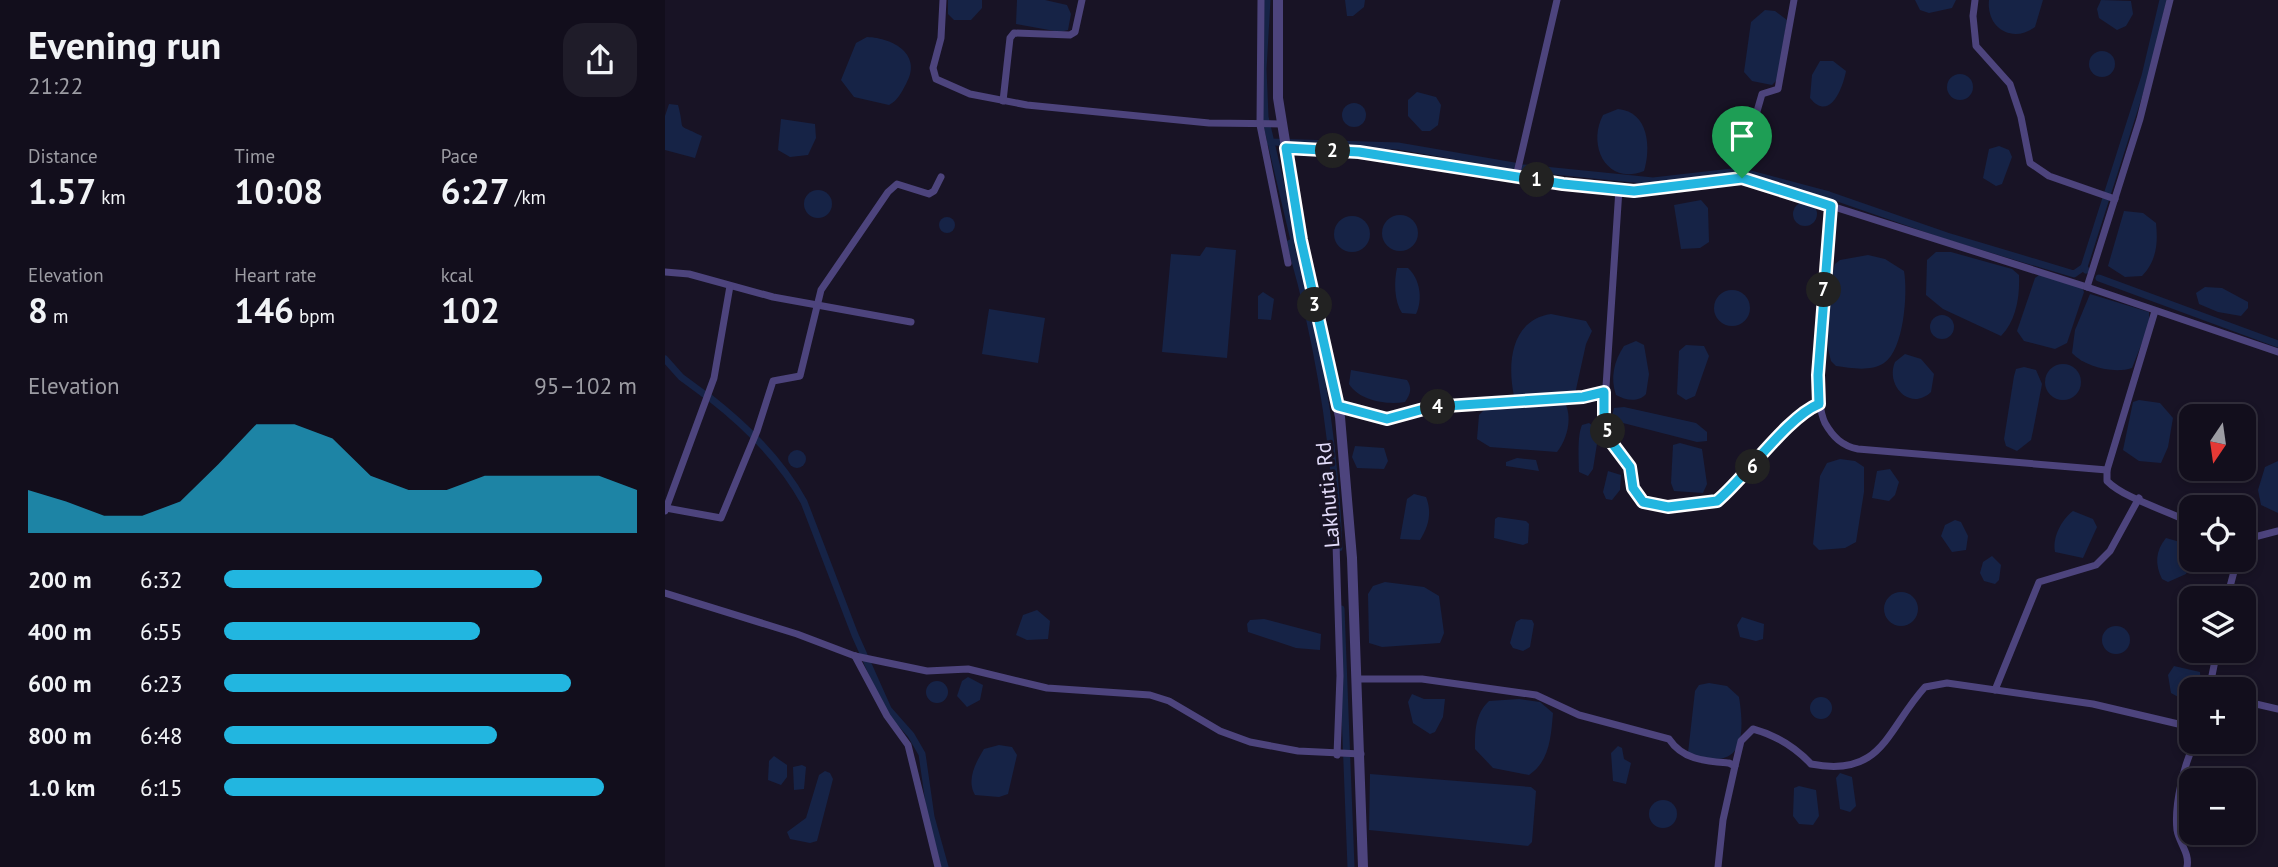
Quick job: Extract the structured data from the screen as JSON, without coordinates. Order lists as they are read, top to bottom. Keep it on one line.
{"streets":{"street":["Lakhutia Rd"]},"north":"bottom","page":{"heading":["Evening run","21:22"],"stats":[["Distance","1.57 km"],["Time","10:08"],["Pace","6:27 /km"],["Elevation","8 m"],["Heart rate","146 bpm"],["kcal","102"]],"pins":["2","1","7","3","4","5","6"],"chart":["Elevation","95–102 m"],"map_buttons":["+","−"],"list":[{"name":"200 m","note":"6:32"},{"name":"400 m","note":"6:55"},{"name":"600 m","note":"6:23"},{"name":"800 m","note":"6:48"},{"name":"1.0 km","note":"6:15"}]}}
